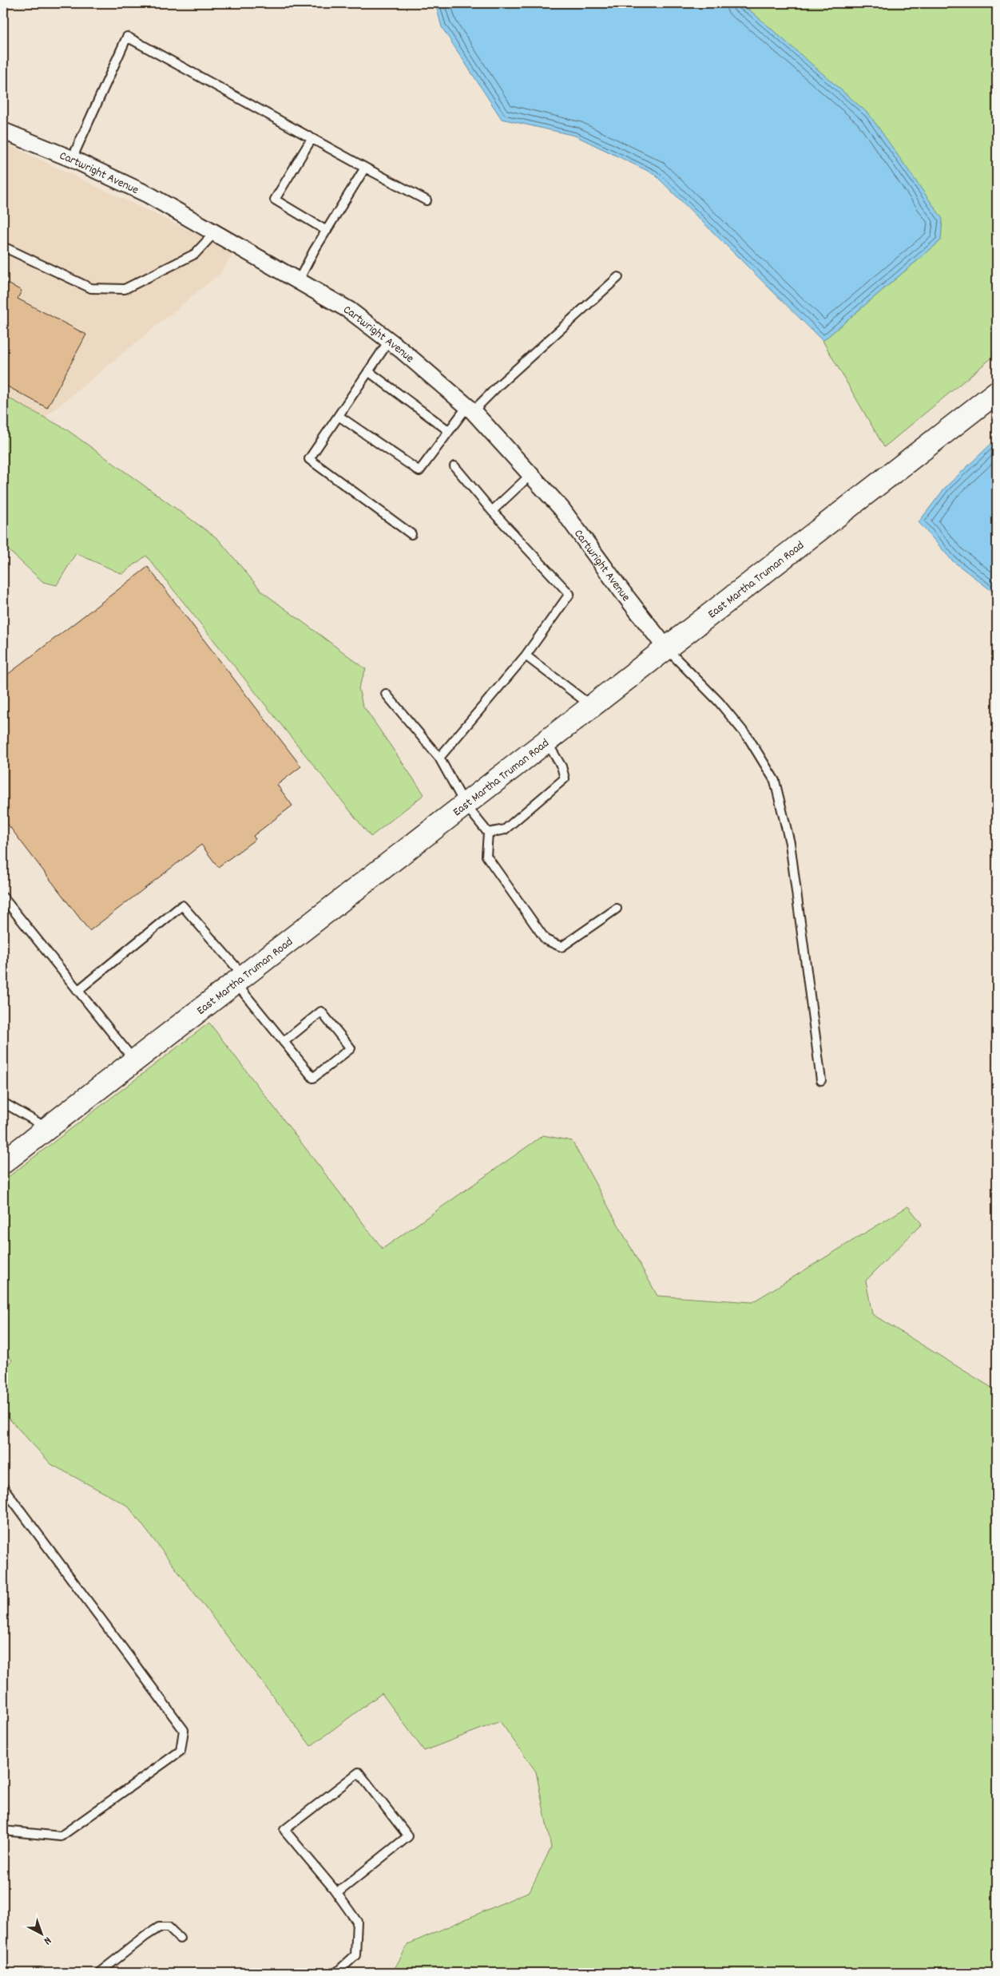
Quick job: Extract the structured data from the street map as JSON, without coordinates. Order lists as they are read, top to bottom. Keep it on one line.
{"streets":{"main road":["East Martha Truman Road"],"street":["Cartwright Avenue"]},"crossings":[["Cartwright Avenue","East Martha Truman Road"]],"north":"bottom right"}
